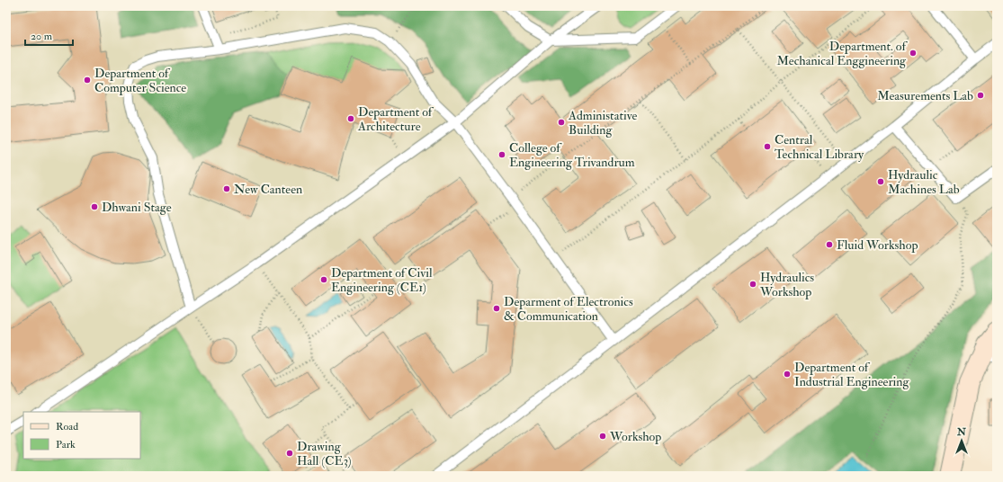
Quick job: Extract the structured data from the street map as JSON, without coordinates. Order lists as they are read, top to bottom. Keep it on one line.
{"places":["Department. of Mechanical Enggineering","Department of Computer Science","Measurements Lab","Department of Architecture","Administative Building","Central Technical Library","College of Engineering Trivandrum","Hydraulic Machines Lab","New Canteen","Dhwani Stage","Fluid Workshop","Department of Civil Engineering (CE1)","Hydraulics Workshop","Deparment of Electronics & Communication","Department of Industrial Engineering","Workshop","Drawing Hall (CE3)"],"legend":["Road","Park"],"scale_bar":"20 m","north":"top"}
